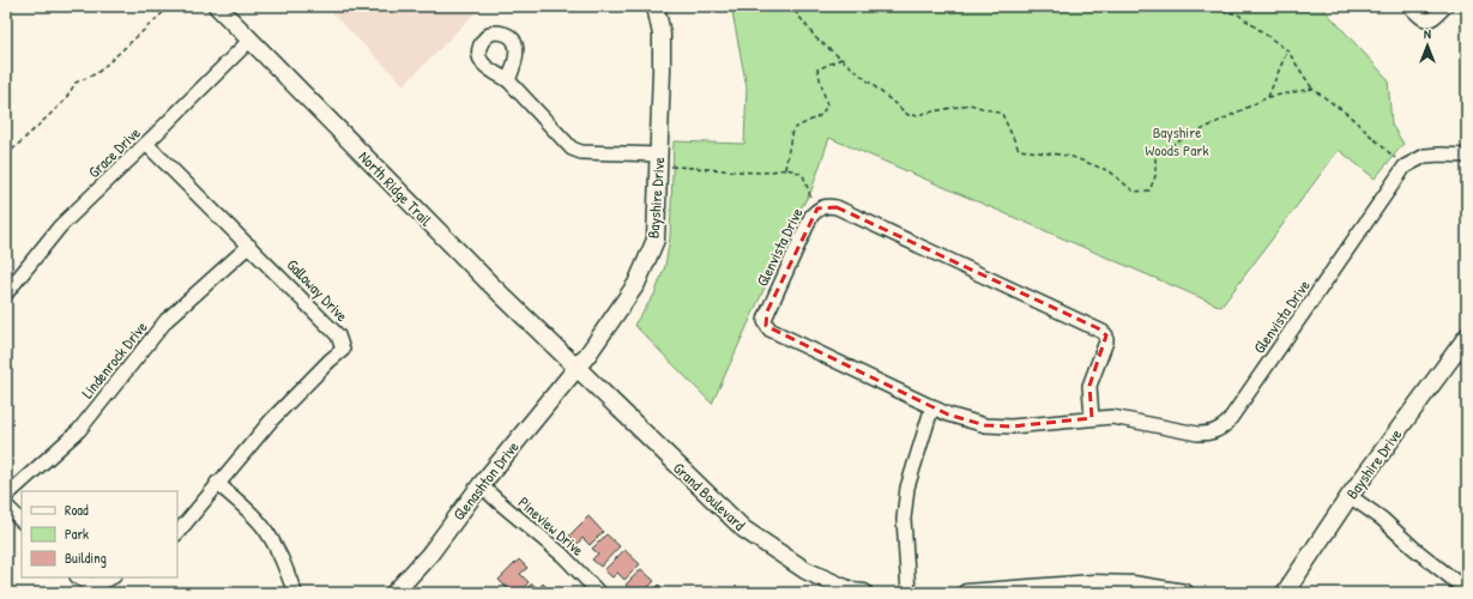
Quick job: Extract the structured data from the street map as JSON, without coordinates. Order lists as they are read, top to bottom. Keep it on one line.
{"streets":{"street":["Grace Drive","North Ridge Trail","Bayshire Drive","Glenvista Drive","Galloway Drive","Lindenrock Drive","Glenashton Drive","Grand Boulevard","Pineview Drive"]},"crossings":[["Grace Drive","North Ridge Trail"],["Grace Drive","Galloway Drive"],["North Ridge Trail","Bayshire Drive"],["North Ridge Trail","Glenashton Drive"],["North Ridge Trail","Grand Boulevard"],["Bayshire Drive","Glenashton Drive"],["Bayshire Drive","Grand Boulevard"],["Galloway Drive","Lindenrock Drive"],["Glenashton Drive","Grand Boulevard"],["Glenashton Drive","Pineview Drive"]],"parks":["Bayshire Woods Park"],"legend":["Road","Park","Building"],"north":"top"}
